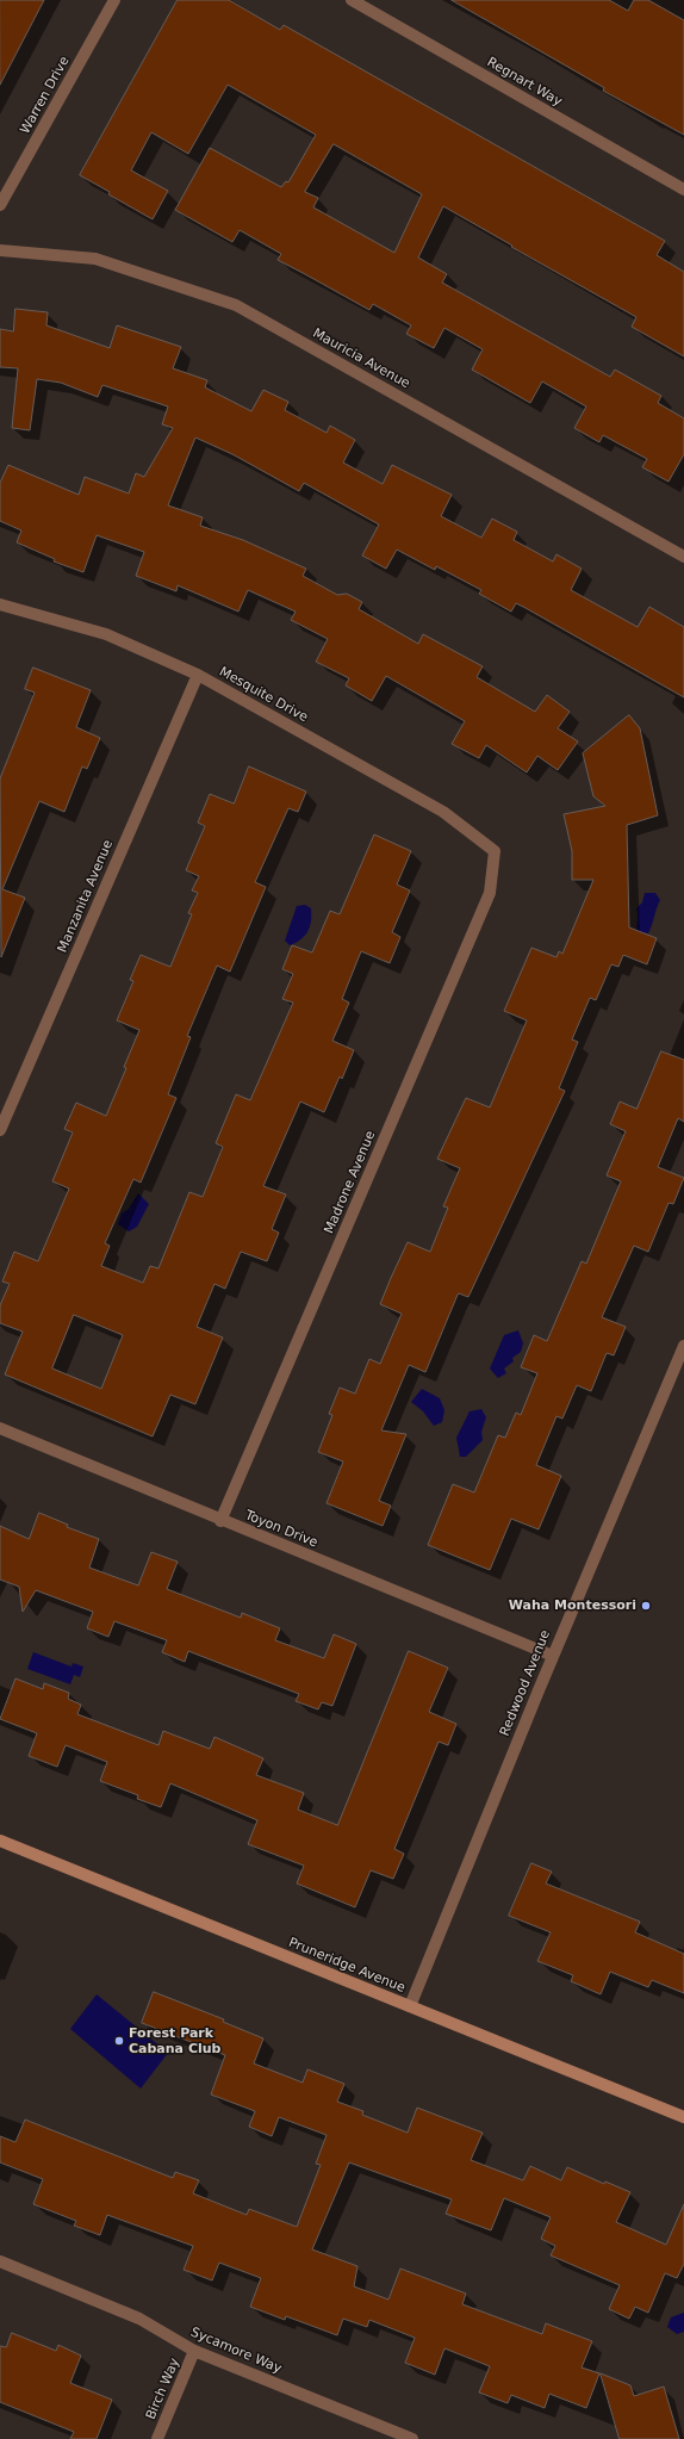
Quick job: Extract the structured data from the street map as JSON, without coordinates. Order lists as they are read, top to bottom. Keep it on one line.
{"streets":{"main road":["Pruneridge Avenue"],"street":["Regnart Way","Warren Drive","Mauricia Avenue","Mesquite Drive","Manzanita Avenue","Madrone Avenue","Toyon Drive","Redwood Avenue","Sycamore Way","Birch Way"]},"crossings":[["Mesquite Drive","Manzanita Avenue"],["Mesquite Drive","Madrone Avenue"],["Madrone Avenue","Toyon Drive"],["Toyon Drive","Redwood Avenue"],["Redwood Avenue","Pruneridge Avenue"],["Sycamore Way","Birch Way"]],"places":["Waha Montessori","Forest Park Cabana Club"]}
